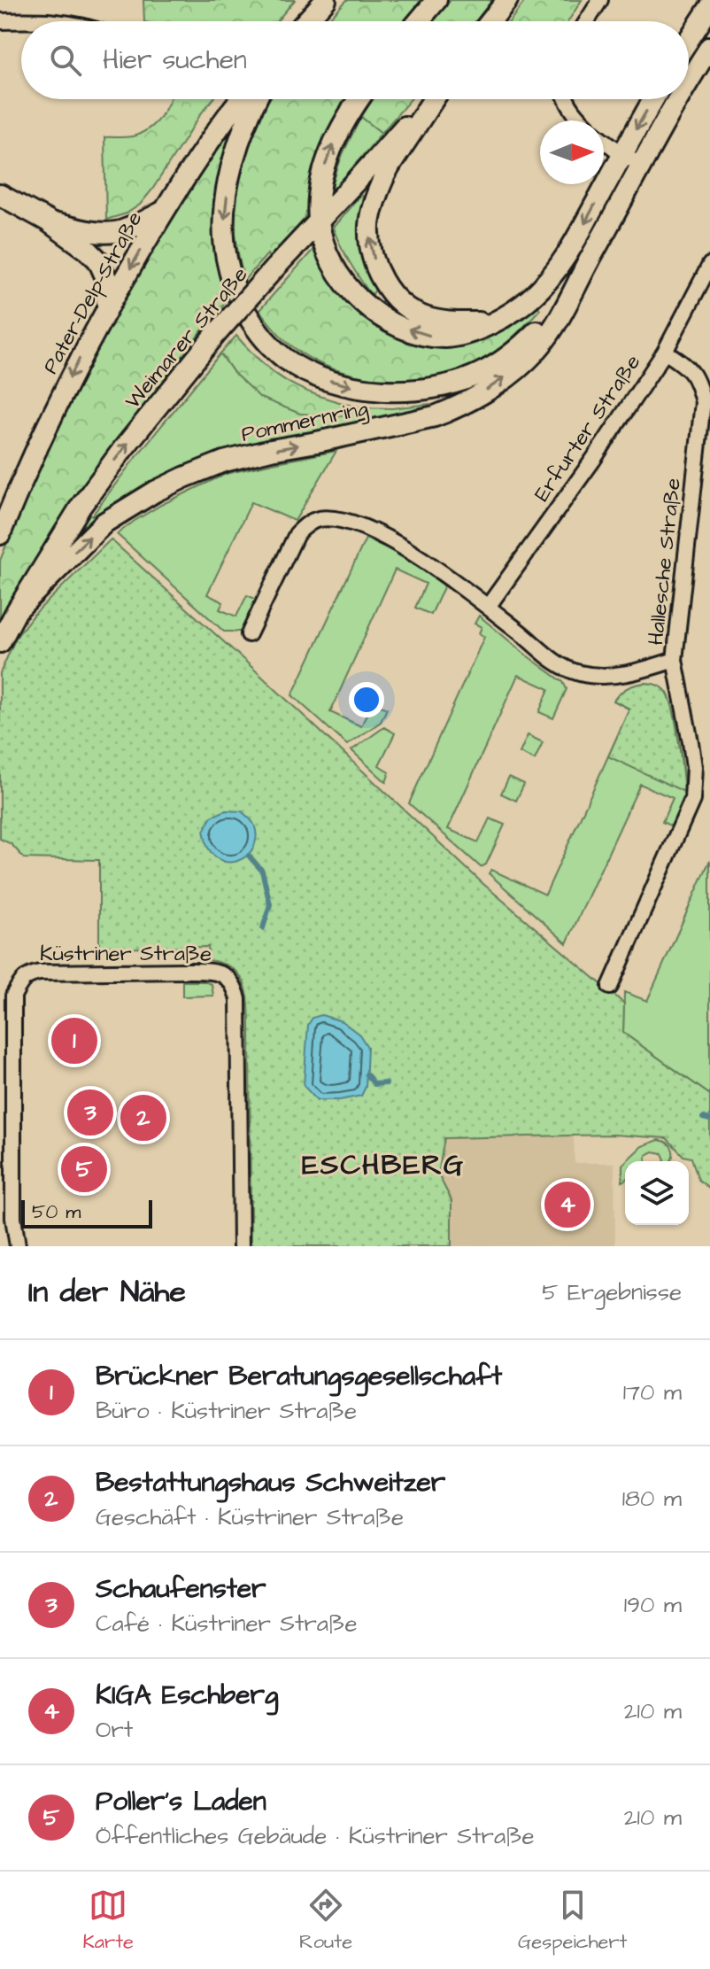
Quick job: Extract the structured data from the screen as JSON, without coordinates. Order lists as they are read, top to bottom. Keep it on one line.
{"streets":{"street":["Pater-Delp-Straße","Weimarer Straße","Pommernring","Erfurter Straße","Hallesche Straße","Küstriner Straße"]},"crossings":[["Weimarer Straße","Pommernring"],["Erfurter Straße","Hallesche Straße"]],"one_way":["Pater-Delp-Straße","Weimarer Straße"],"districts":["ESCHBERG"],"scale_bar":"50 m","north":"right","page":{"search":"Hier suchen","pins":["1","3","2","5","4"],"scale":"50 m","heading":["In der Nähe","5 Ergebnisse"],"list":[{"mark":"1","name":"Brückner Beratungsgesellschaft","note":"Büro · Küstriner Straße","value":"170 m"},{"mark":"2","name":"Bestattungshaus Schweitzer","note":"Geschäft · Küstriner Straße","value":"180 m"},{"mark":"3","name":"Schaufenster","note":"Café · Küstriner Straße","value":"190 m"},{"mark":"4","name":"KIGA Eschberg","note":"Ort","value":"210 m"},{"mark":"5","name":"Poller's Laden","note":"Öffentliches Gebäude · Küstriner Straße","value":"210 m"}],"nav":["Karte","Route","Gespeichert"]}}
